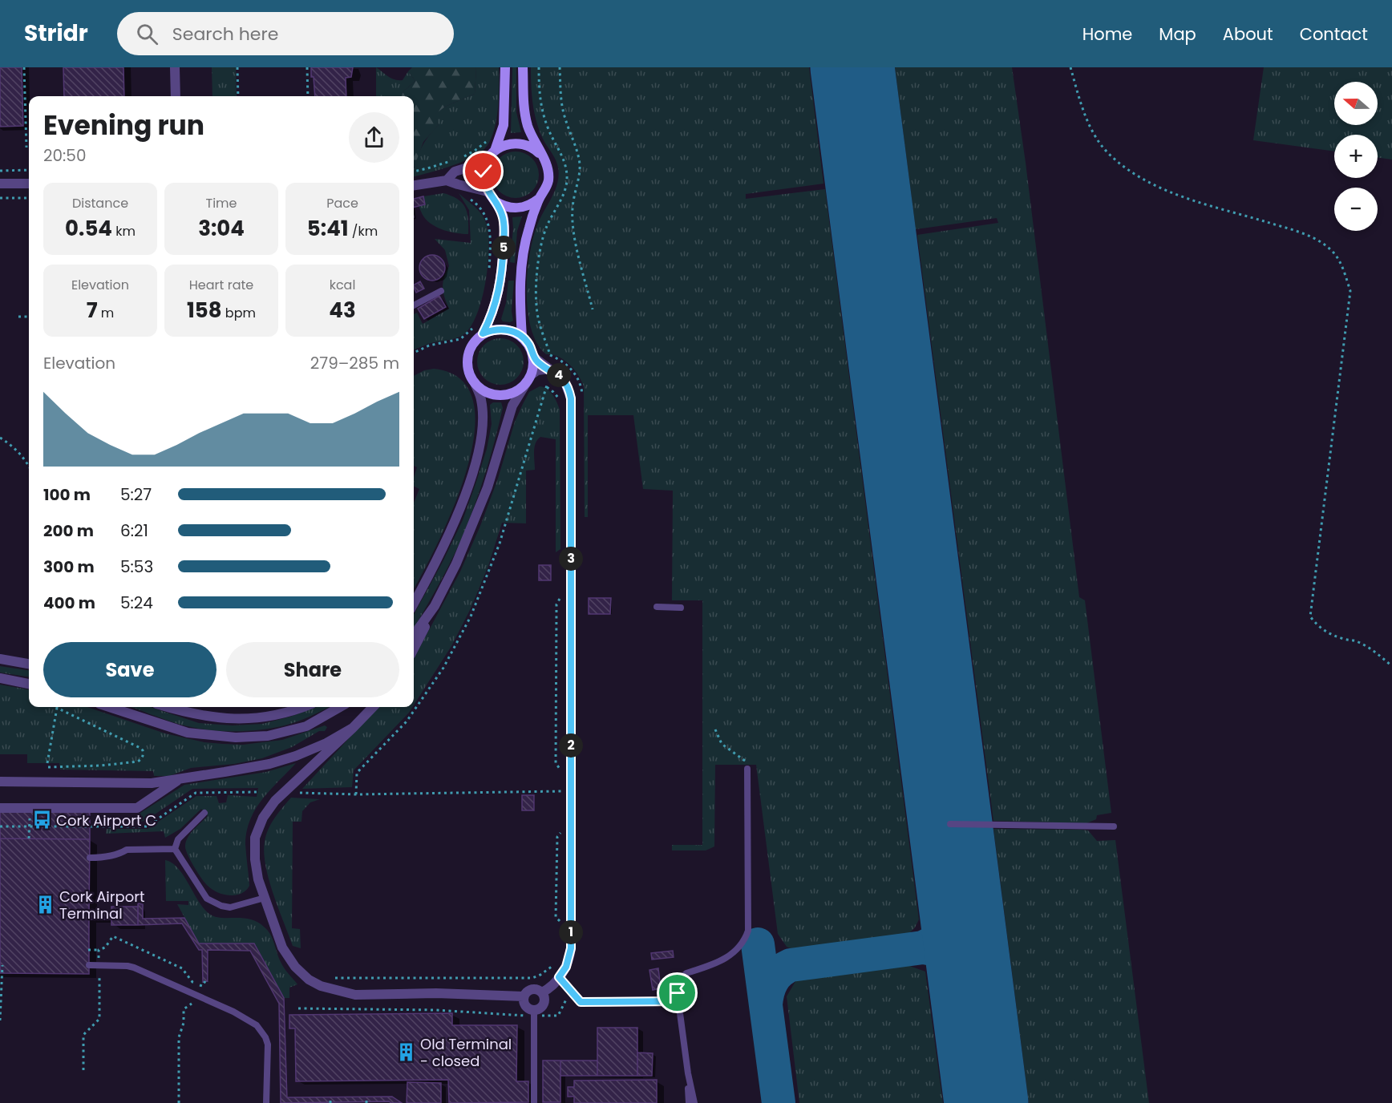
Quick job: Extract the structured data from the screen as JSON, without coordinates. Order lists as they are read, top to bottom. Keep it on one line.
{"places":{"bus stop":["Cork Airport C"],"building":["Cork Airport Terminal","Old Terminal - closed"]},"north":"left","page":{"header":"Stridr","search":"Search here","nav":["Home","Map","About","Contact"],"map_buttons":["+","−"],"heading":["Evening run","20:50"],"stats":[["Distance","0.54 km"],["Time","3:04"],["Pace","5:41 /km"],["Elevation","7 m"],["Heart rate","158 bpm"],["kcal","43"]],"pins":["5","4","3","2","1"],"chart":["Elevation","279–285 m"],"list":[{"name":"100 m","note":"5:27"},{"name":"200 m","note":"6:21"},{"name":"300 m","note":"5:53"},{"name":"400 m","note":"5:24"}],"buttons":["Save","Share"]}}
